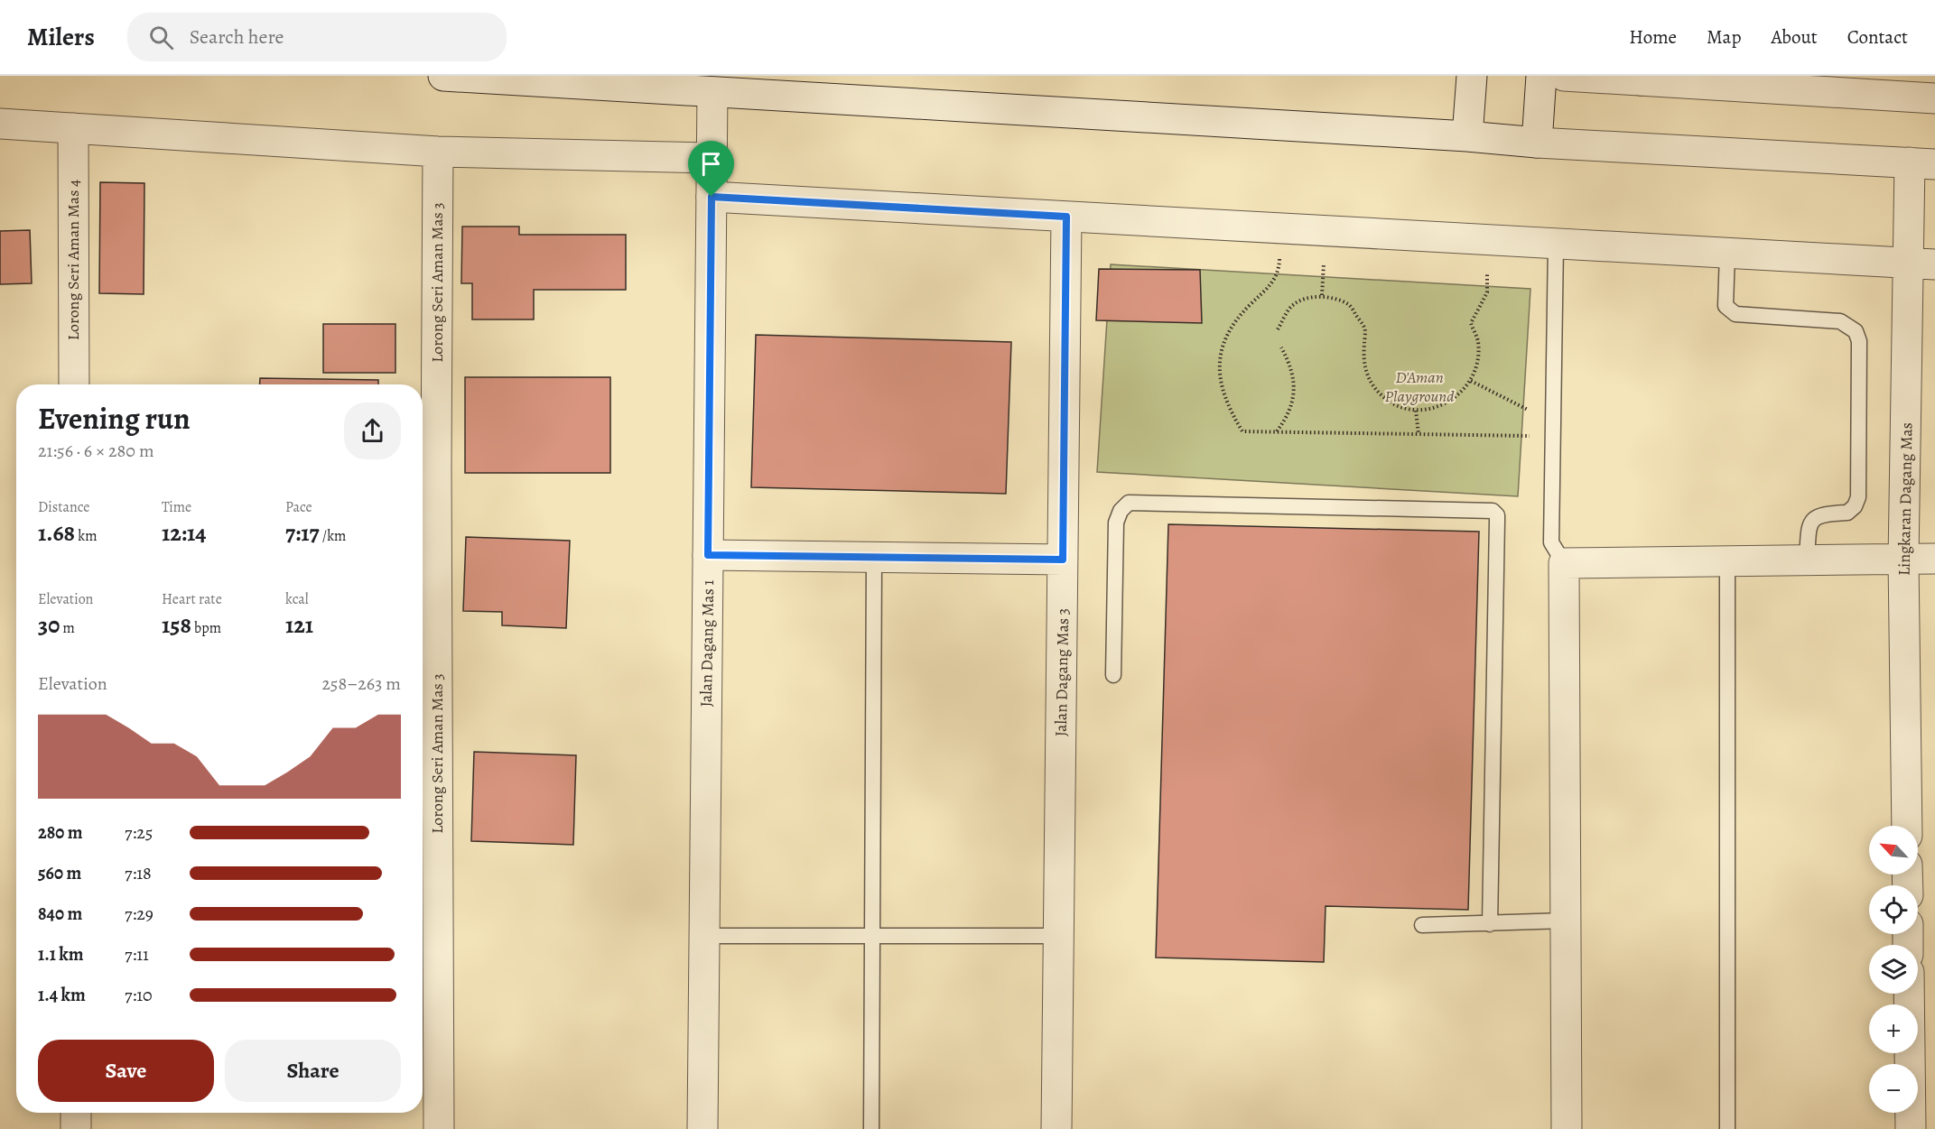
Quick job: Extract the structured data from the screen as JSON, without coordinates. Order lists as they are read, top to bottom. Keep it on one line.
{"streets":{"street":["Lorong Seri Aman Mas 4","Lorong Seri Aman Mas 3","Lingkaran Dagang Mas","Jalan Dagang Mas 1","Jalan Dagang Mas 3"]},"parks":["D'Aman Playground"],"north":"top left","page":{"header":"Milers","search":"Search here","nav":["Home","Map","About","Contact"],"heading":["Evening run","21:56 · 6 × 280 m"],"stats":[["Distance","1.68 km"],["Time","12:14"],["Pace","7:17 /km"],["Elevation","30 m"],["Heart rate","158 bpm"],["kcal","121"]],"chart":["Elevation","258–263 m"],"list":[{"name":"280 m","note":"7:25"},{"name":"560 m","note":"7:18"},{"name":"840 m","note":"7:29"},{"name":"1.1 km","note":"7:11"},{"name":"1.4 km","note":"7:10"}],"map_buttons":["+","−"],"buttons":["Save","Share"]}}
